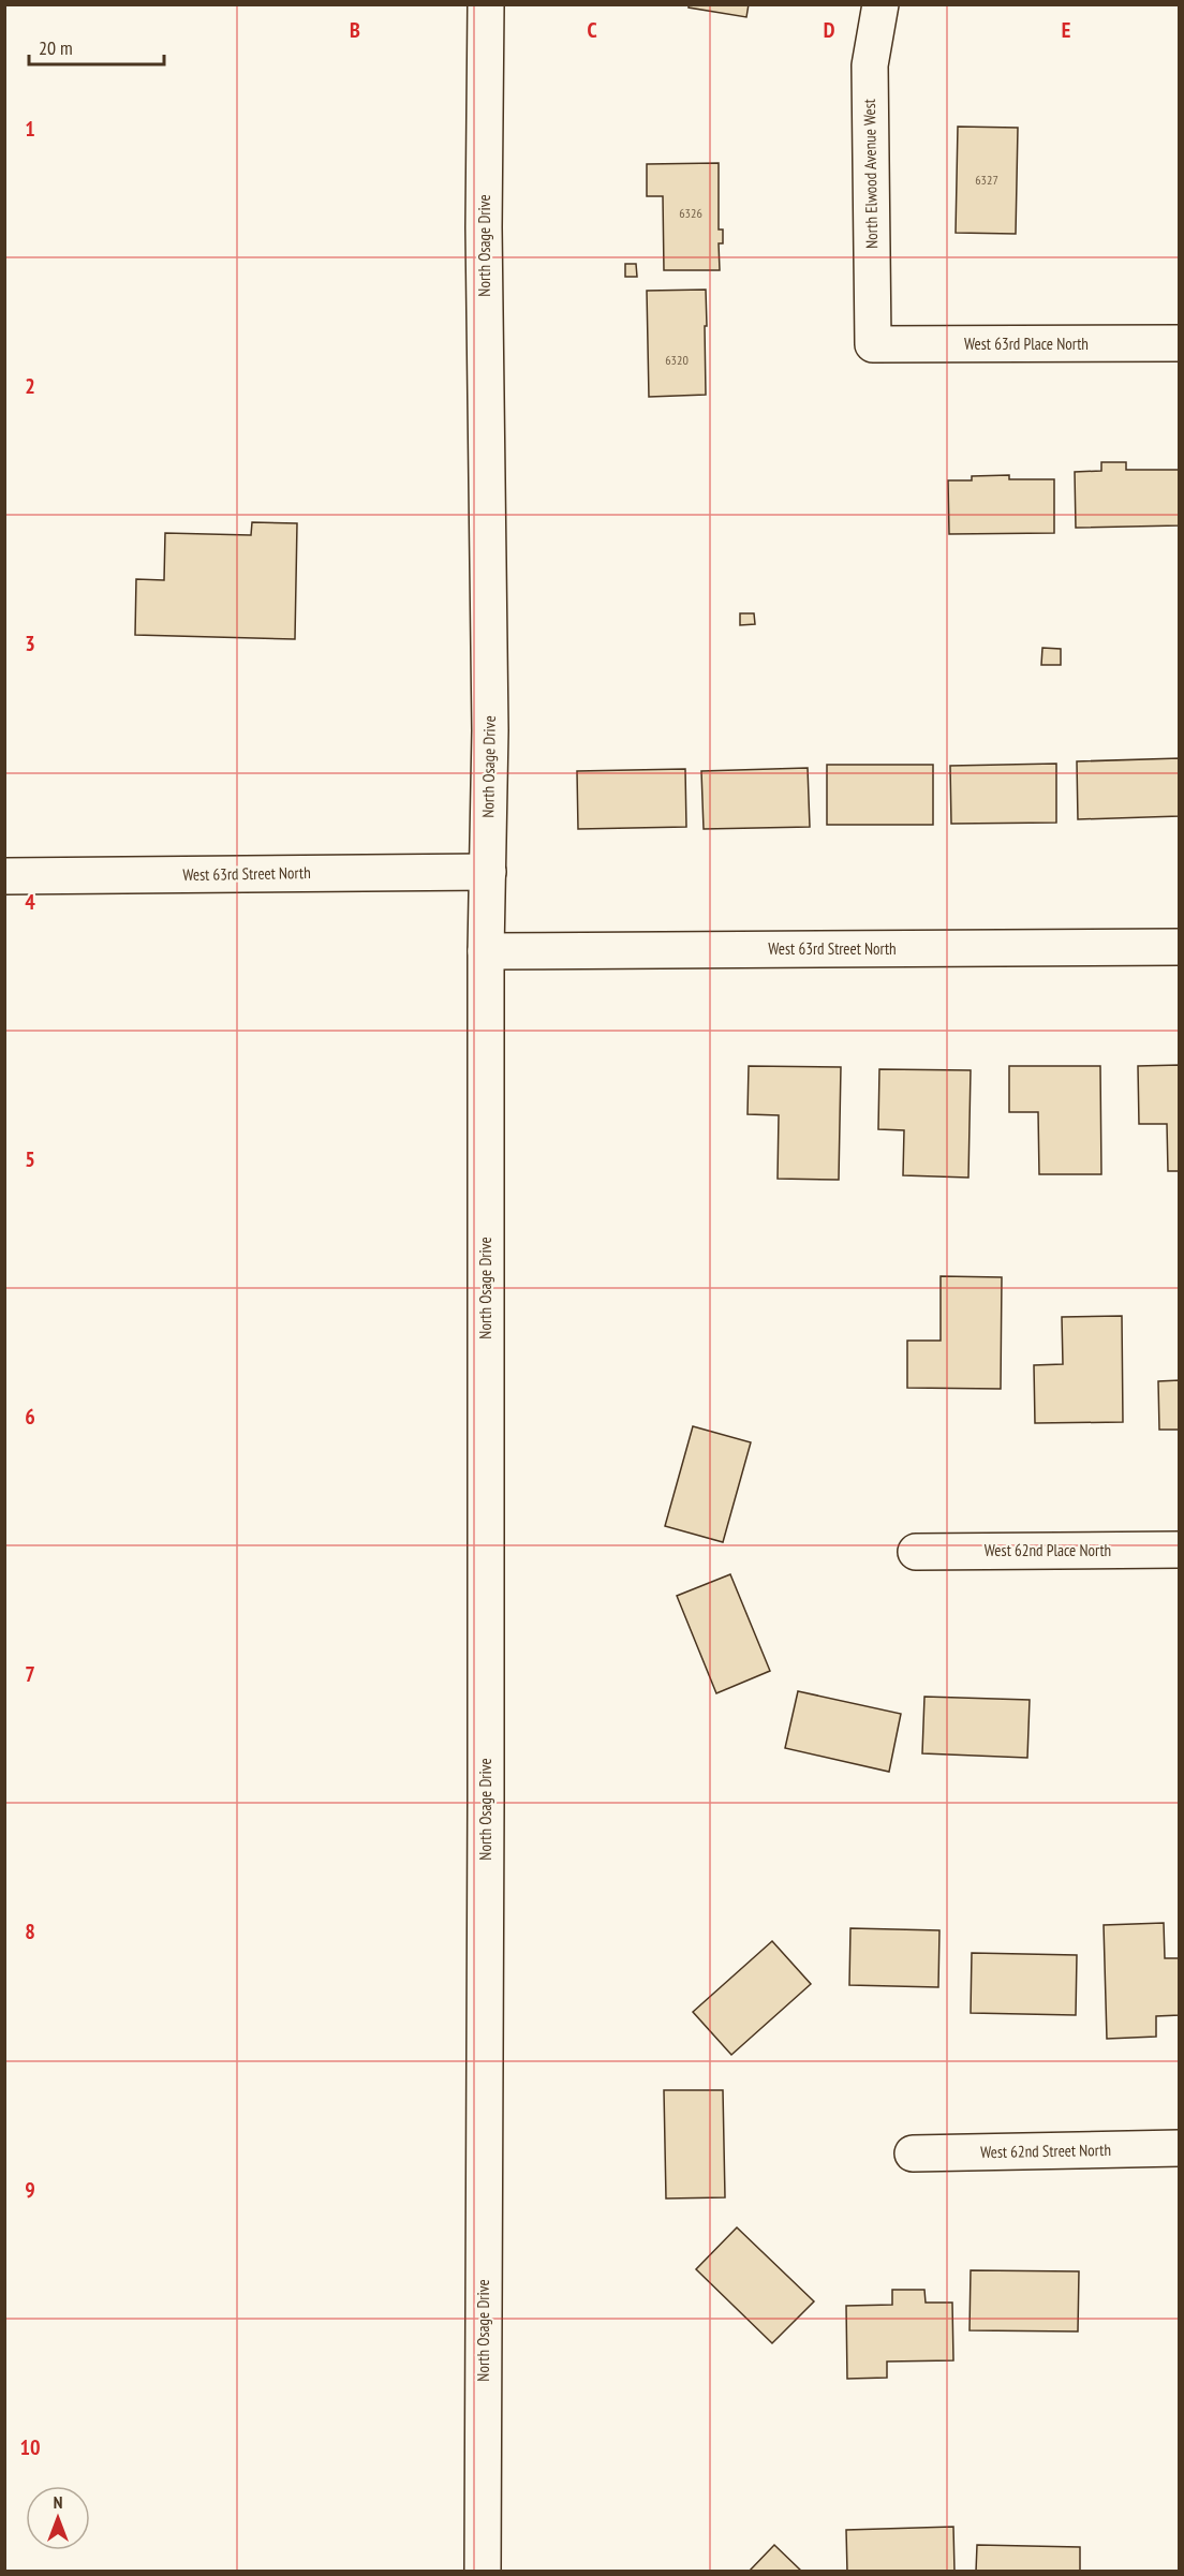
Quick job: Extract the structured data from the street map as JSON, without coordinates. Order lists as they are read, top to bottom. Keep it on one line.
{"streets":{"street":["North Elwood Avenue West","North Osage Drive","West 63rd Place North","West 63rd Street North","West 62nd Place North","West 62nd Street North"]},"crossings":[["North Elwood Avenue West","West 63rd Place North"],["North Osage Drive","West 63rd Street North"]],"house_numbers":["6327","6326","6320"],"scale_bar":"20 m","north":"top","grid":{"columns":["B","C","D","E"],"rows":["1","2","3","4","5","6","7","8","9","10"]}}
